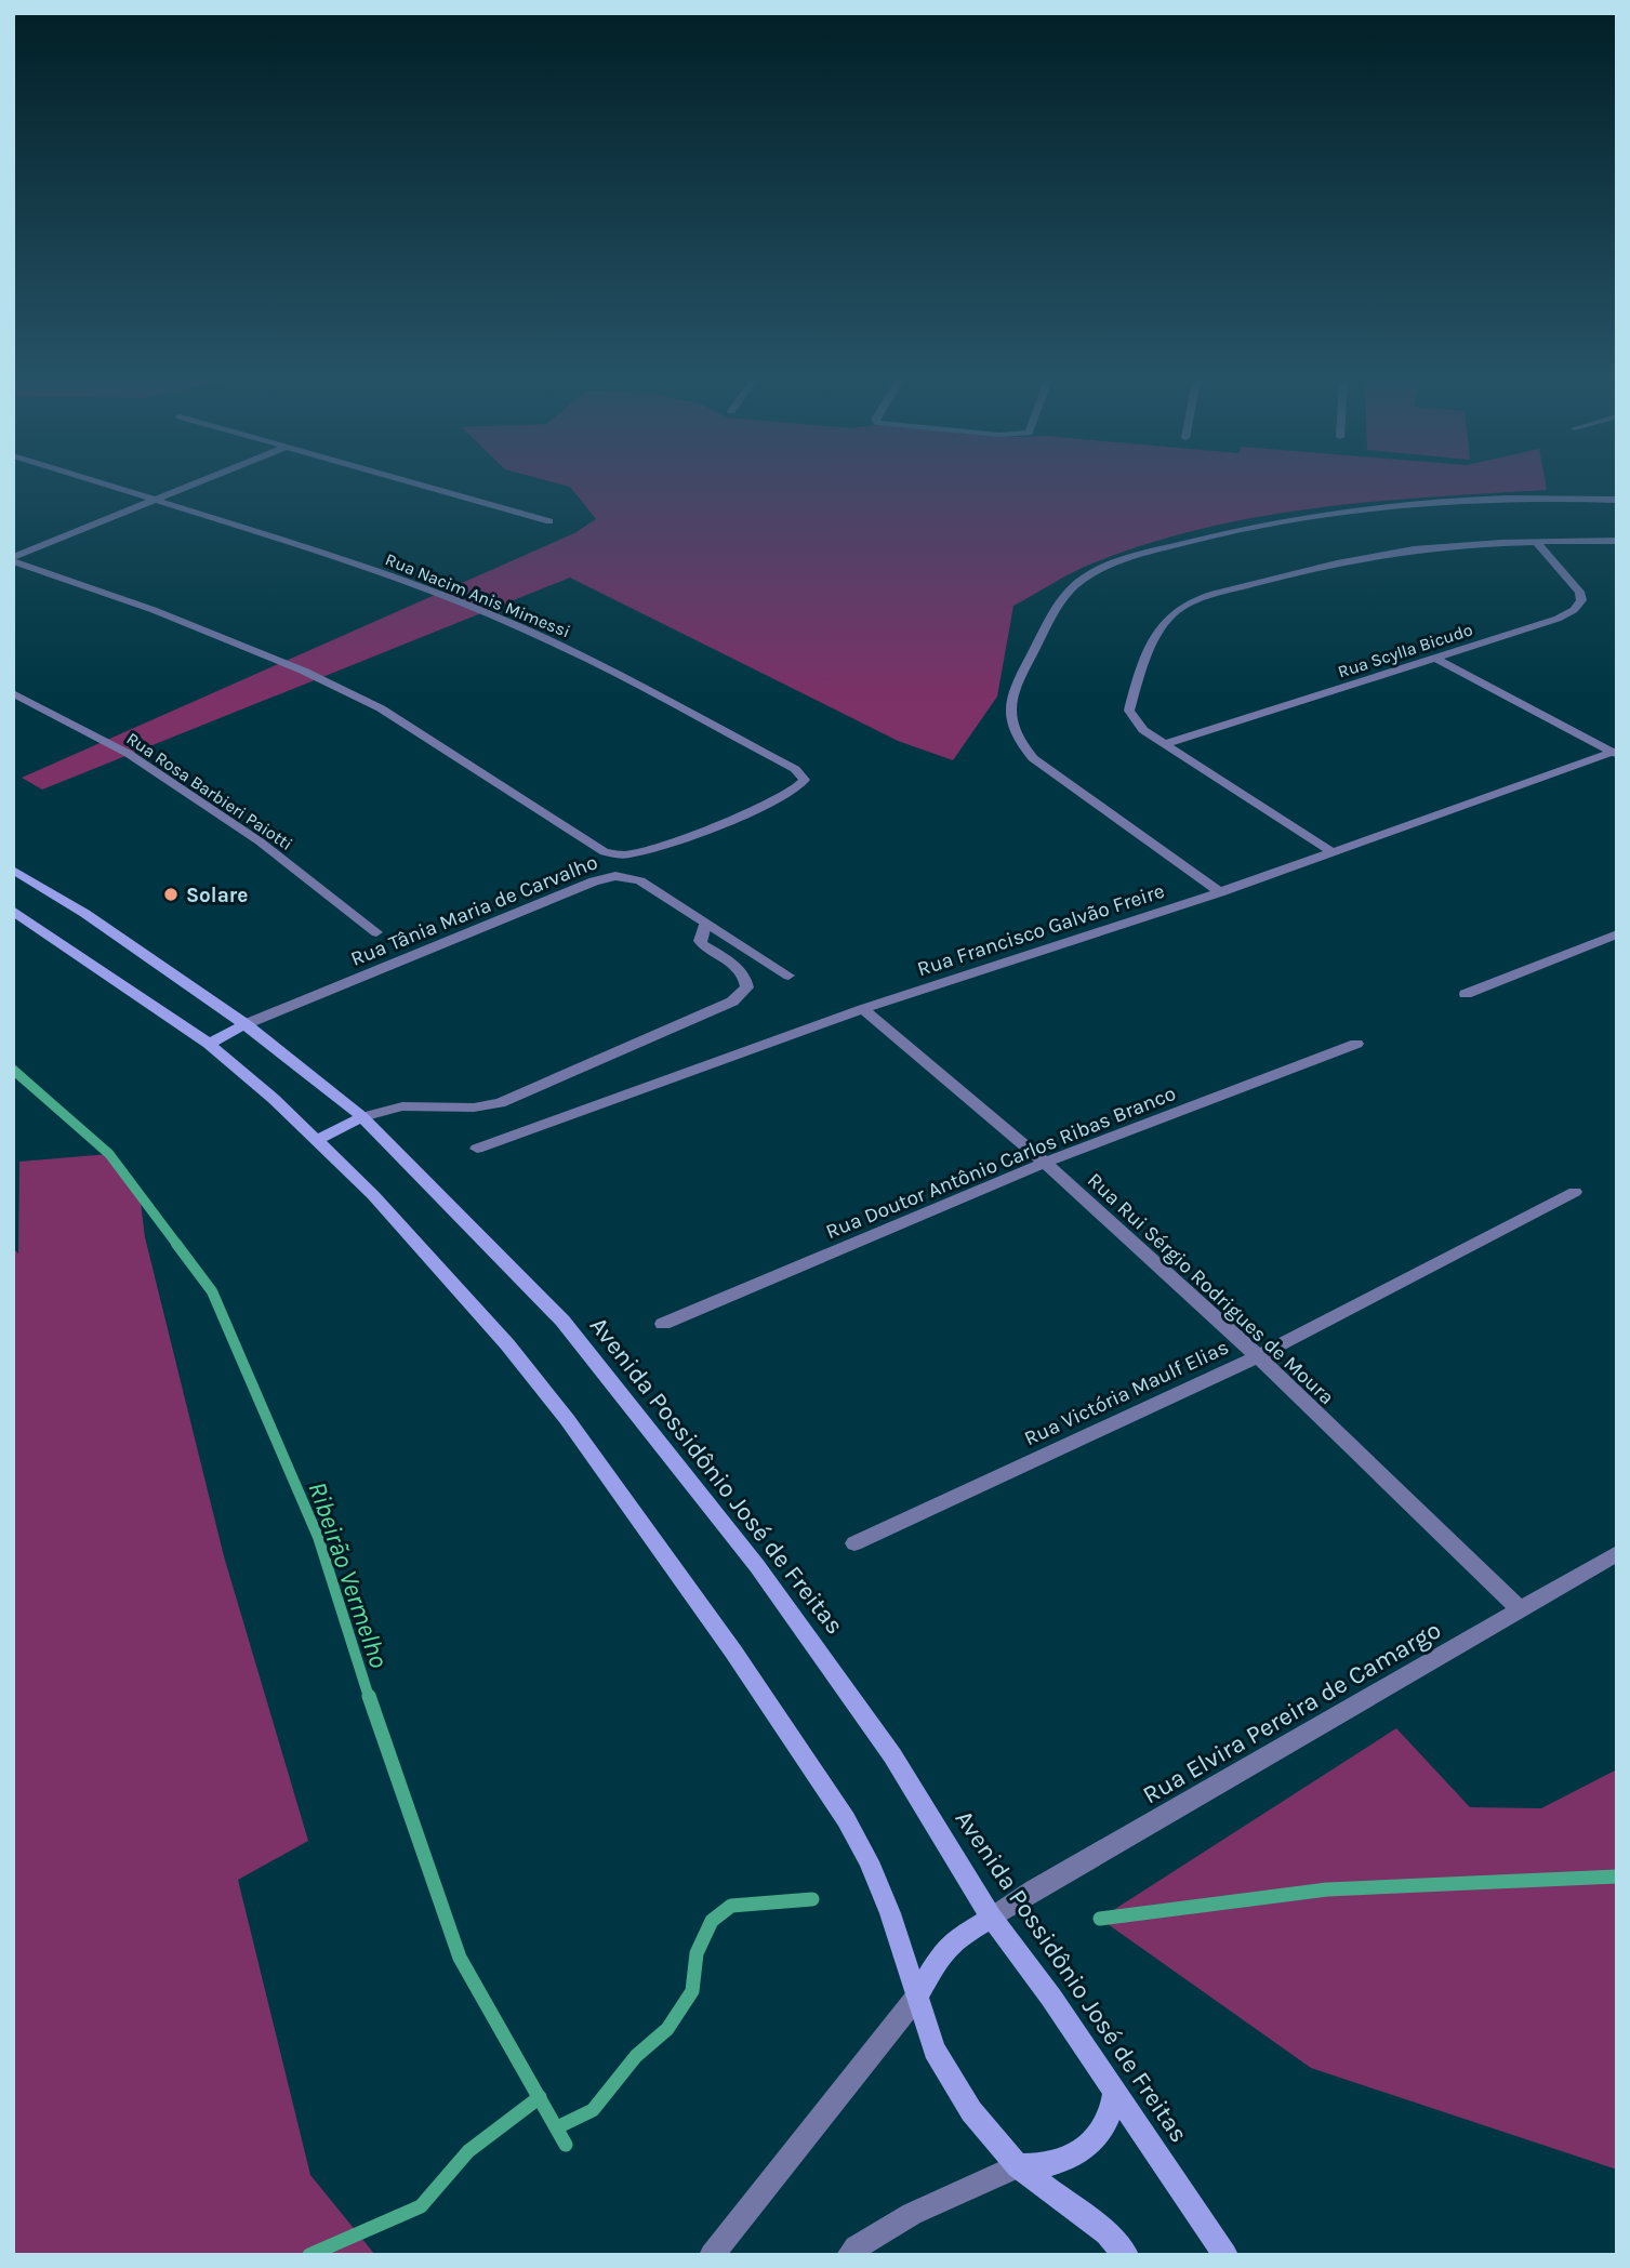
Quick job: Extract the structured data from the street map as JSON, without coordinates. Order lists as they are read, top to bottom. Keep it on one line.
{"streets":{"street":["Rua Nacim Anis Mimessi","Rua Scylla Bicudo","Rua Rosa Barbieri Paiotti","Rua Tânia Maria de Carvalho","Rua Francisco Galvão Freire","Rua Doutor Antônio Carlos Ribas Branco","Rua Rui Sérgio Rodrigues de Moura","Rua Victória Maulf Elias","Avenida Possidônio José de Freitas","Rua Elvira Pereira de Camargo"]},"crossings":[["Rua Nacim Anis Mimessi","Rua Tânia Maria de Carvalho"],["Rua Tânia Maria de Carvalho","Avenida Possidônio José de Freitas"],["Rua Francisco Galvão Freire","Rua Rui Sérgio Rodrigues de Moura"],["Rua Doutor Antônio Carlos Ribas Branco","Rua Rui Sérgio Rodrigues de Moura"],["Rua Rui Sérgio Rodrigues de Moura","Rua Victória Maulf Elias"],["Rua Rui Sérgio Rodrigues de Moura","Rua Elvira Pereira de Camargo"],["Avenida Possidônio José de Freitas","Rua Elvira Pereira de Camargo"]],"water":["Ribeirão Vermelho"],"places":["Solare"]}
